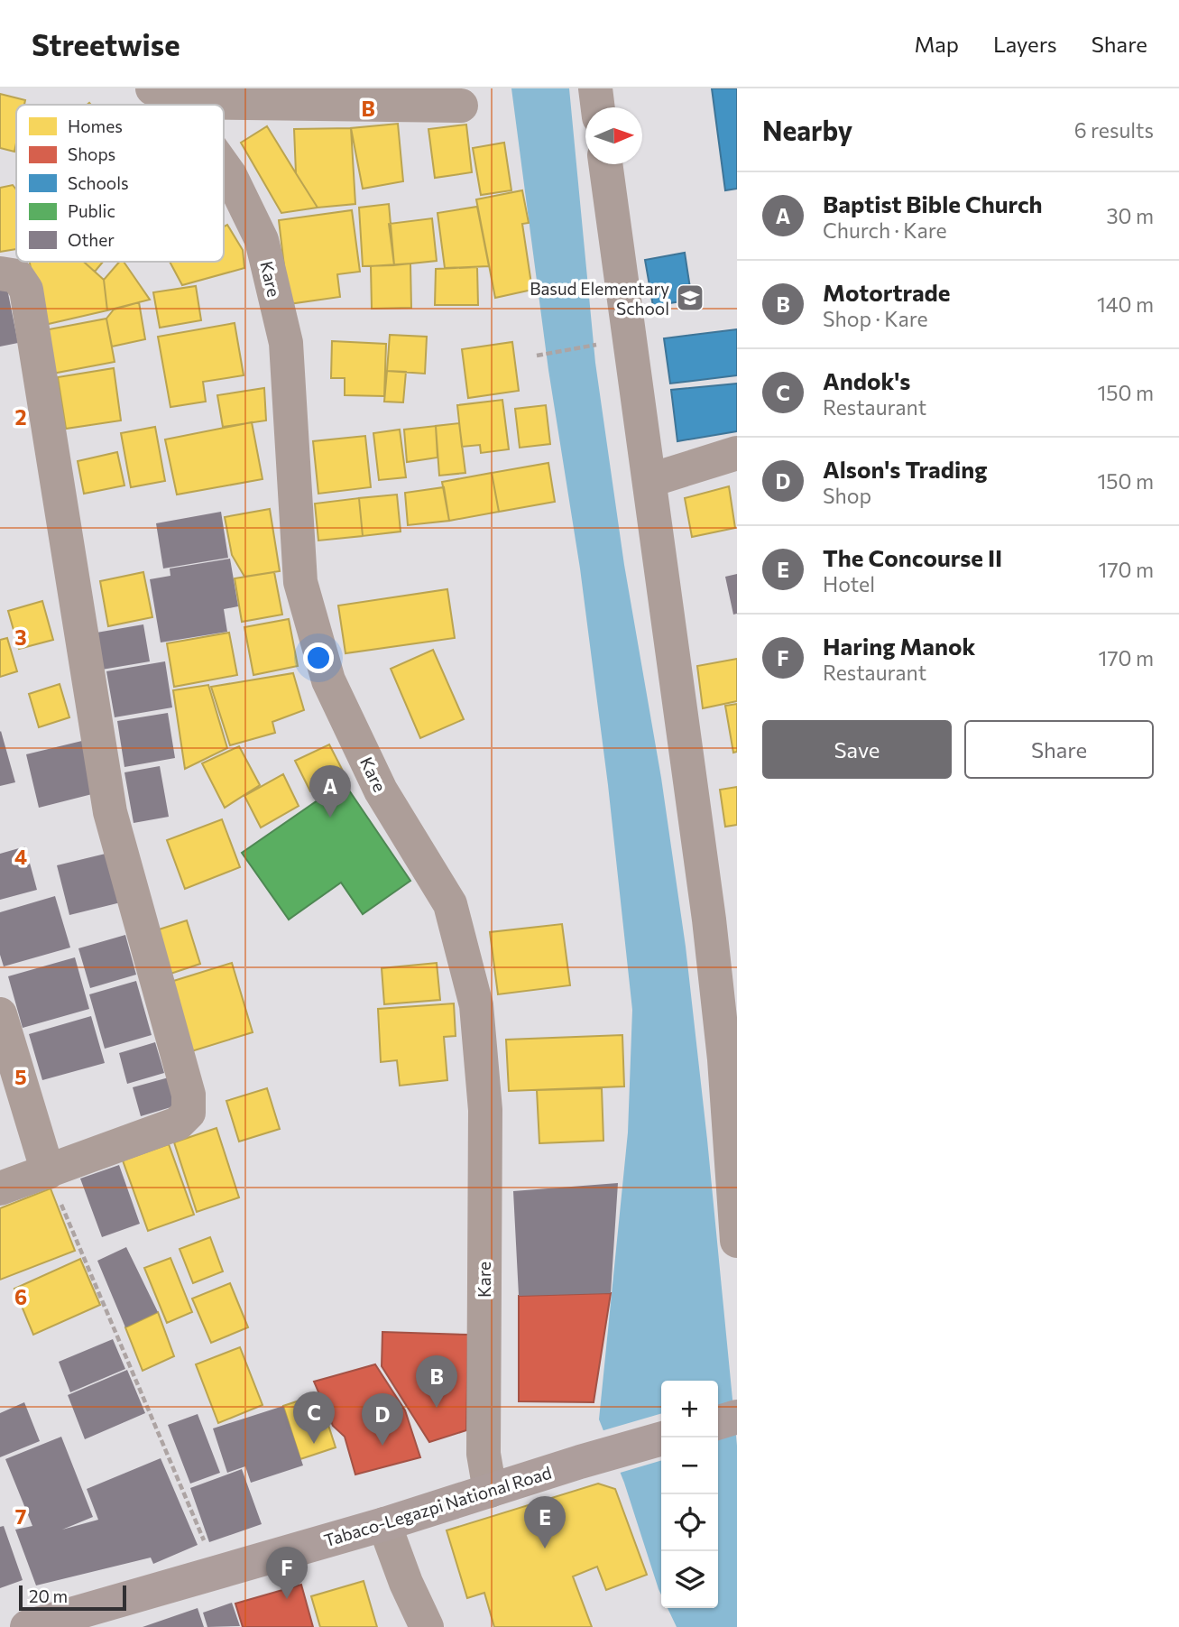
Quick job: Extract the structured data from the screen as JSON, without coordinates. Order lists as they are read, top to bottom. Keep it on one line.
{"streets":{"main road":["Tabaco-Legazpi National Road"],"street":["Kare"]},"crossings":[["Kare","Tabaco-Legazpi National Road"]],"places":{"school or university":["Basud Elementary School"]},"legend":["Homes","Shops","Schools","Public","Other"],"scale_bar":"20 m","north":"right","page":{"header":"Streetwise","nav":["Map","Layers","Share"],"heading":["Nearby","6 results"],"list":[{"mark":"A","name":"Baptist Bible Church","note":"Church · Kare","value":"30 m"},{"mark":"B","name":"Motortrade","note":"Shop · Kare","value":"140 m"},{"mark":"C","name":"Andok's","note":"Restaurant","value":"150 m"},{"mark":"D","name":"Alson's Trading","note":"Shop","value":"150 m"},{"mark":"E","name":"The Concourse II","note":"Hotel","value":"170 m"},{"mark":"F","name":"Haring Manok","note":"Restaurant","value":"170 m"}],"buttons":["Save","Share"],"pins":["A","B","C","D","E","F"],"map_buttons":["+","−"],"scale":"20 m"},"grid":{"columns":["B"],"rows":["2","3","4","5","6","7"]}}
